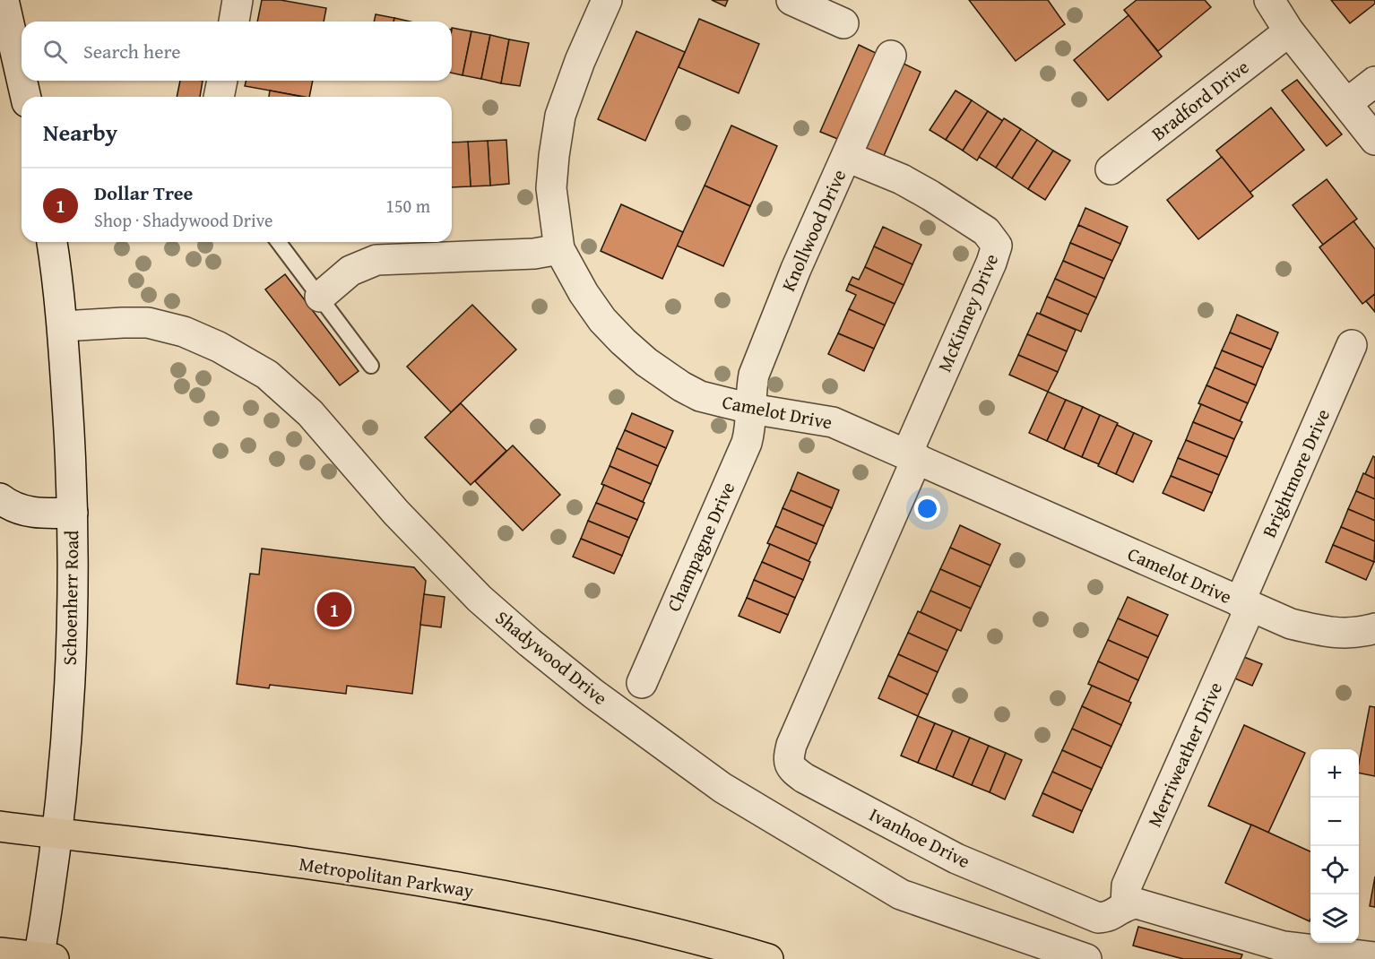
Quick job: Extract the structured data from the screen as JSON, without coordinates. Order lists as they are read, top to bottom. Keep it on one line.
{"streets":{"main road":["Metropolitan Parkway"],"street":["Bradford Drive","Knollwood Drive","McKinney Drive","Camelot Drive","Brightmore Drive","Champagne Drive","Schoenherr Road","Shadywood Drive","Merriweather Drive","Ivanhoe Drive"]},"crossings":[["Knollwood Drive","McKinney Drive"],["Knollwood Drive","Camelot Drive"],["Knollwood Drive","Champagne Drive"],["McKinney Drive","Camelot Drive"],["McKinney Drive","Ivanhoe Drive"],["Camelot Drive","Brightmore Drive"],["Camelot Drive","Champagne Drive"],["Camelot Drive","Merriweather Drive"],["Camelot Drive","Ivanhoe Drive"],["Brightmore Drive","Merriweather Drive"],["Schoenherr Road","Shadywood Drive"],["Schoenherr Road","Metropolitan Parkway"],["Merriweather Drive","Ivanhoe Drive"]],"page":{"search":"Search here","heading":"Nearby","list":[{"mark":"1","name":"Dollar Tree","note":"Shop · Shadywood Drive","value":"150 m"}],"pins":"1","map_buttons":["+","−"]}}
